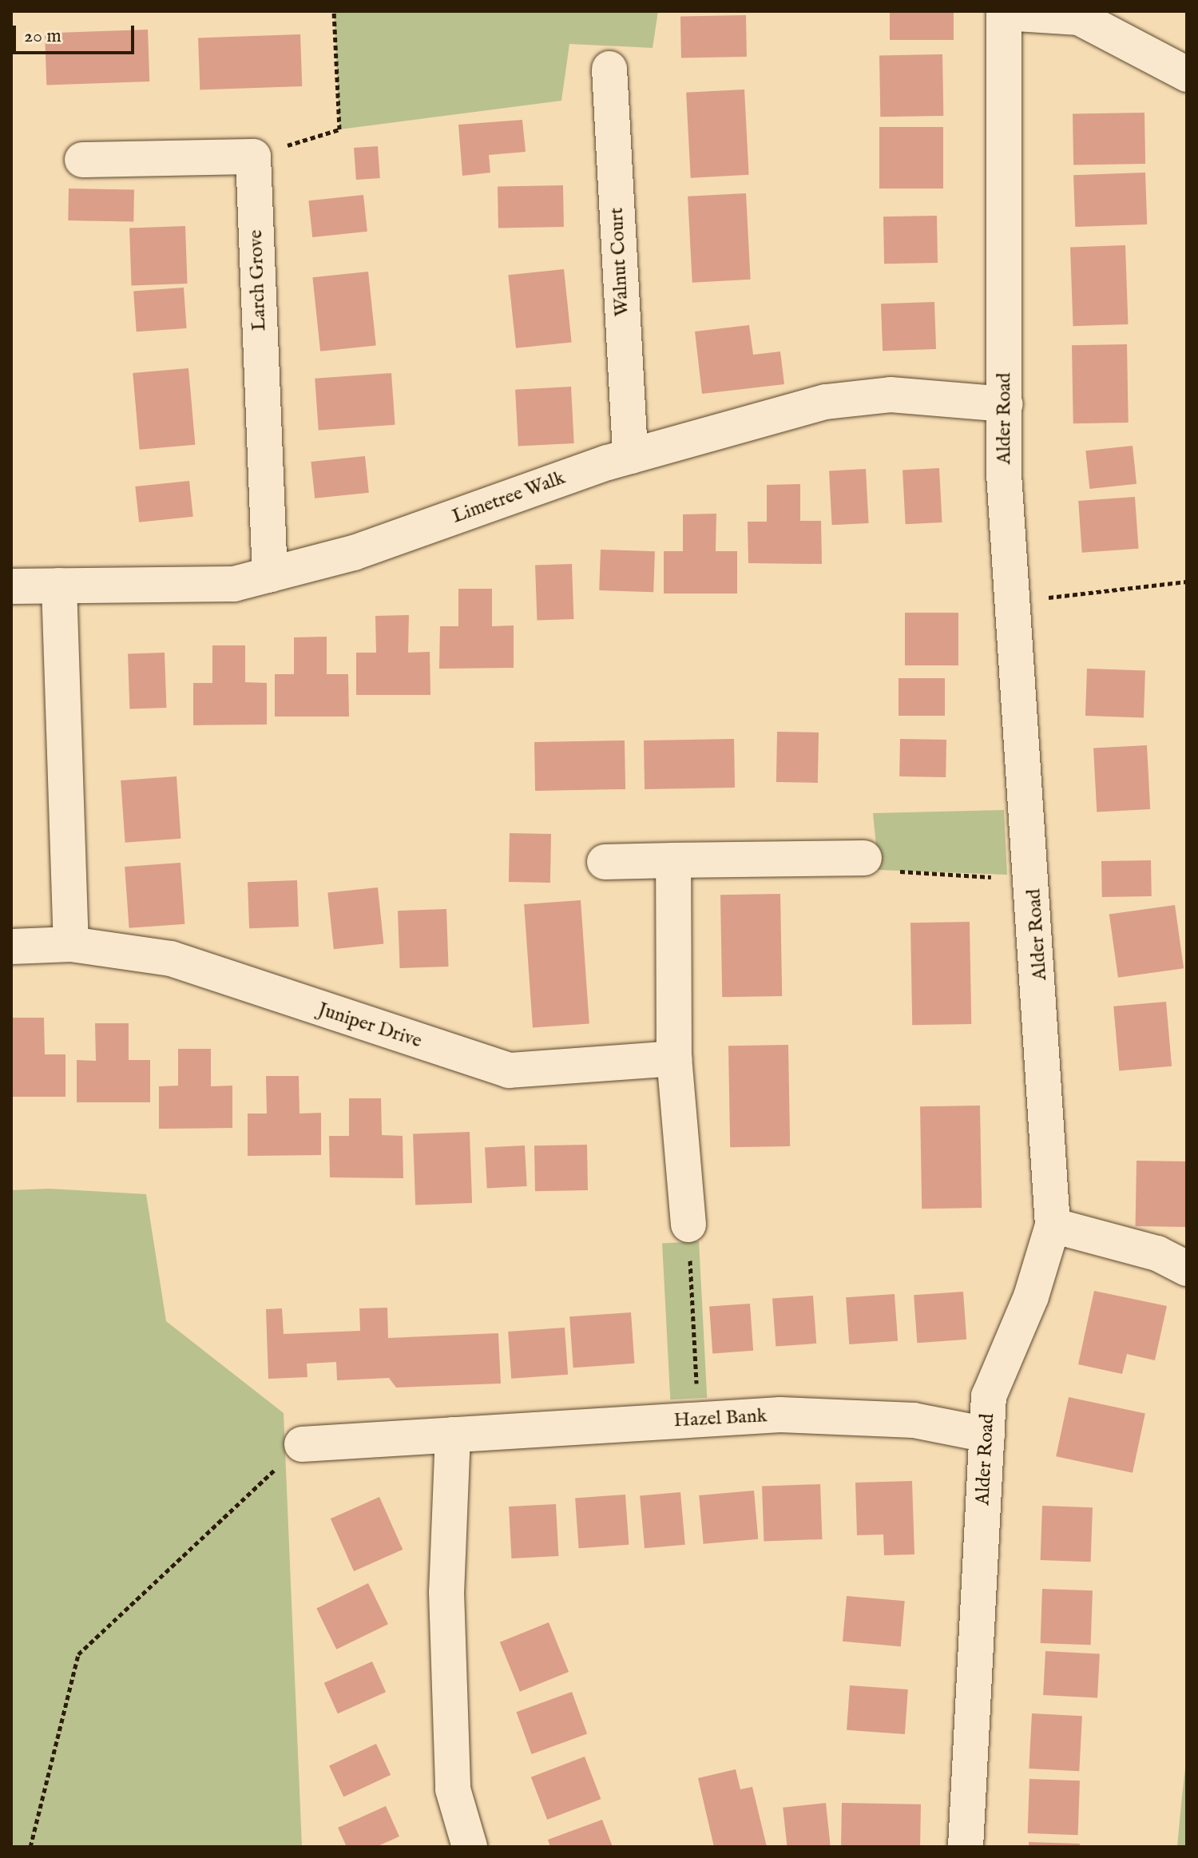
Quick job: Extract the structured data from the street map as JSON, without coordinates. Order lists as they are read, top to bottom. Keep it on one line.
{"streets":{"street":["Walnut Court","Larch Grove","Alder Road","Limetree Walk","Juniper Drive","Hazel Bank"]},"crossings":[["Walnut Court","Limetree Walk"],["Larch Grove","Limetree Walk"],["Alder Road","Limetree Walk"],["Alder Road","Hazel Bank"]],"scale_bar":"20 m"}
